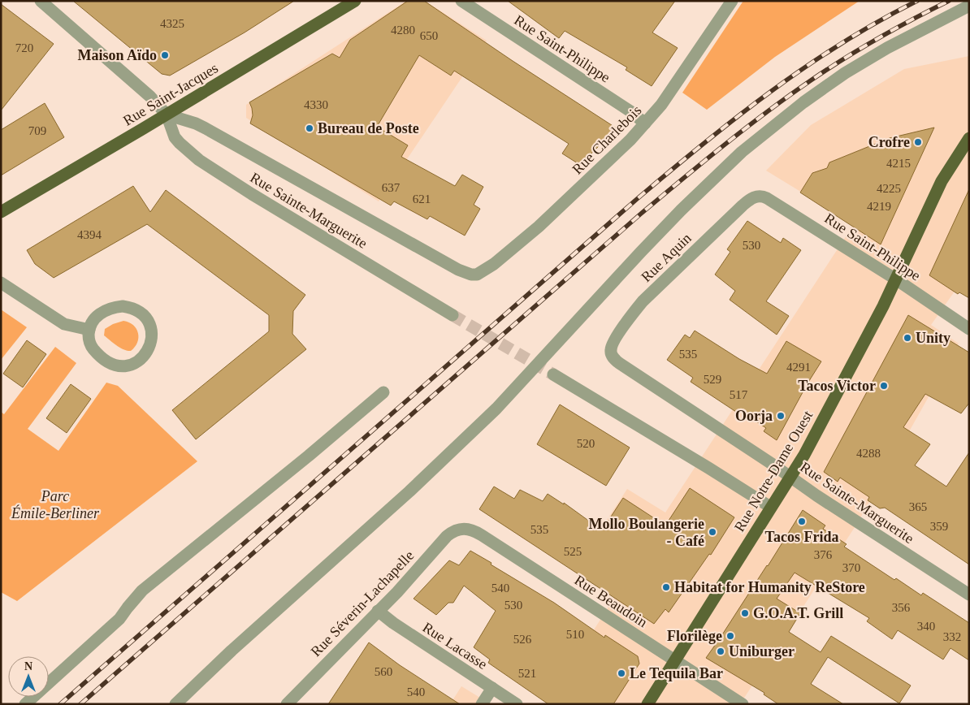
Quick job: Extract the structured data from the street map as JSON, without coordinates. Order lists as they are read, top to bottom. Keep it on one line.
{"streets":{"main road":["Rue Saint-Jacques","Rue Notre-Dame Ouest"],"street":["Rue Saint-Philippe","Rue Charlebois","Rue Sainte-Marguerite","Rue Aquin","Rue Beaudoin","Rue Séverin-Lachapelle","Rue Lacasse"]},"crossings":[["Rue Saint-Philippe","Rue Charlebois"],["Rue Saint-Philippe","Rue Aquin"],["Rue Saint-Philippe","Rue Notre-Dame Ouest"],["Rue Saint-Jacques","Rue Sainte-Marguerite"],["Rue Charlebois","Rue Sainte-Marguerite"],["Rue Sainte-Marguerite","Rue Aquin"],["Rue Sainte-Marguerite","Rue Notre-Dame Ouest"],["Rue Notre-Dame Ouest","Rue Beaudoin"],["Rue Beaudoin","Rue Séverin-Lachapelle"],["Rue Séverin-Lachapelle","Rue Lacasse"]],"parks":["Parc Émile-Berliner"],"places":["Maison Aïdo","Bureau de Poste","Crofre","Unity","Tacos Victor","Oorja","Tacos Frida","Mollo Boulangerie - Café","Habitat for Humanity ReStore","G.O.A.T. Grill","Florilège","Uniburger","Le Tequila Bar"],"house_numbers":["4325","4280","650","720","4330","709","4215","637","4225","621","4219","4394","530","535","4291","529","517","520","4288","365","359","535","525","376","370","540","530","356","340","510","332","526","560","521","540"],"north":"top"}
